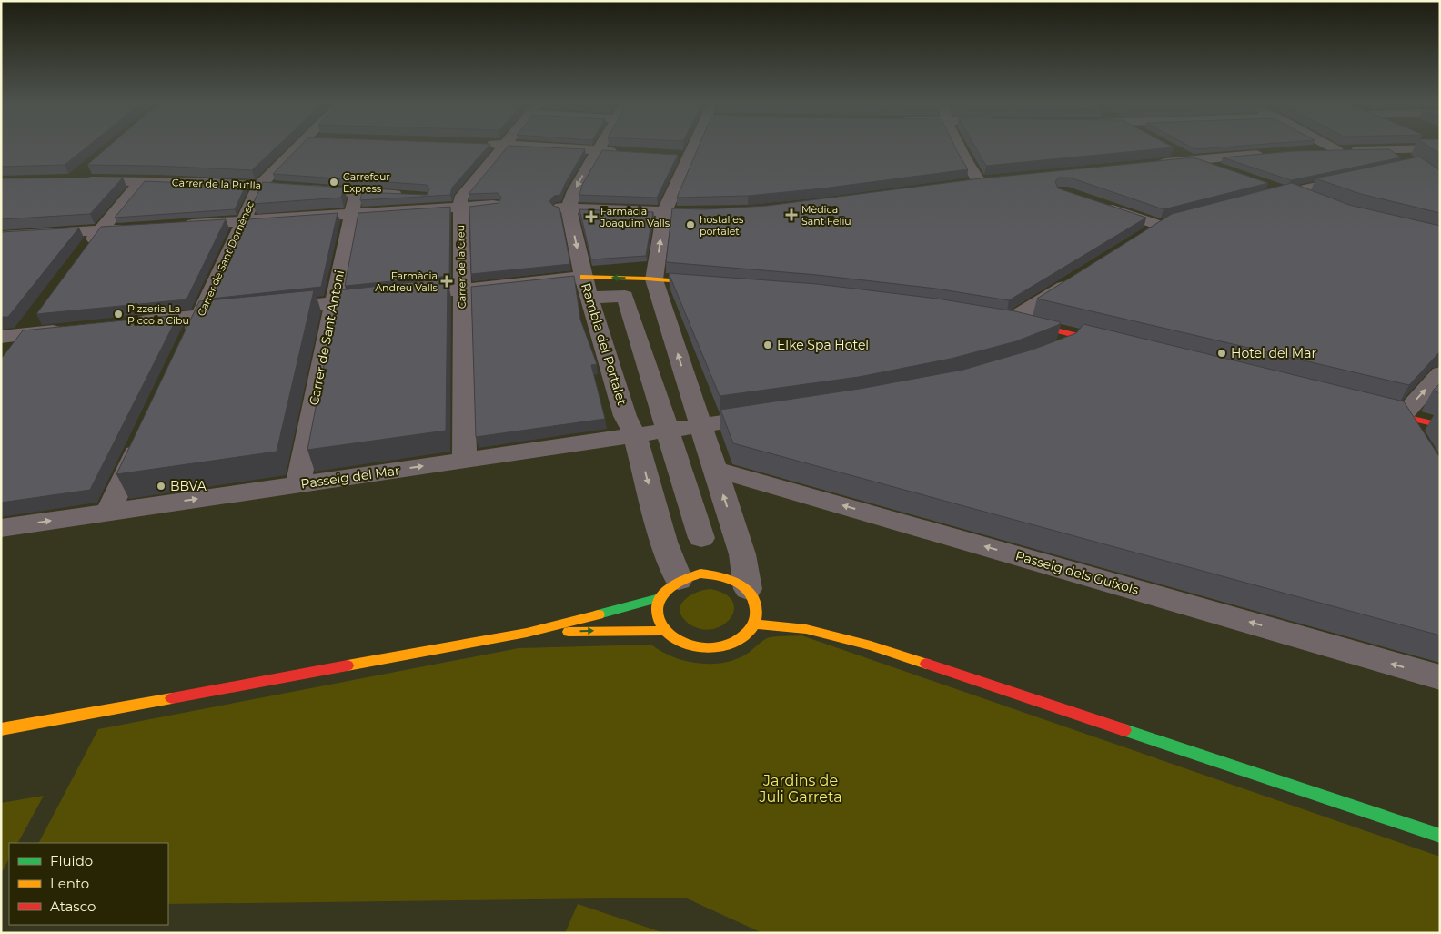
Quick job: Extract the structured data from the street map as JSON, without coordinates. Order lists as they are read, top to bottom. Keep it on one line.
{"streets":{"main road":["Rambla del Portalet"],"street":["Carrer de la Rutlla","Carrer de Sant Domènec","Carrer de la Creu","Carrer de Sant Antoni","Passeig del Mar","Passeig dels Guíxols"]},"crossings":[["Carrer de la Rutlla","Carrer de Sant Domènec"],["Carrer de la Rutlla","Carrer de la Creu"],["Carrer de la Rutlla","Carrer de Sant Antoni"],["Carrer de la Creu","Passeig del Mar"],["Carrer de Sant Antoni","Passeig del Mar"],["Rambla del Portalet","Passeig del Mar"]],"one_way":["Passeig dels Guíxols"],"parks":["Jardins de Juli Garreta"],"places":{"other":["Carrefour Express","hostal es portalet","Pizzeria La Piccola Cibu","Elke Spa Hotel","Hotel del Mar","BBVA"],"health":["Mèdica Sant Feliu","Farmàcia Joaquim Valls","Farmàcia Andreu Valls"]},"legend":["Fluido","Lento","Atasco"]}
